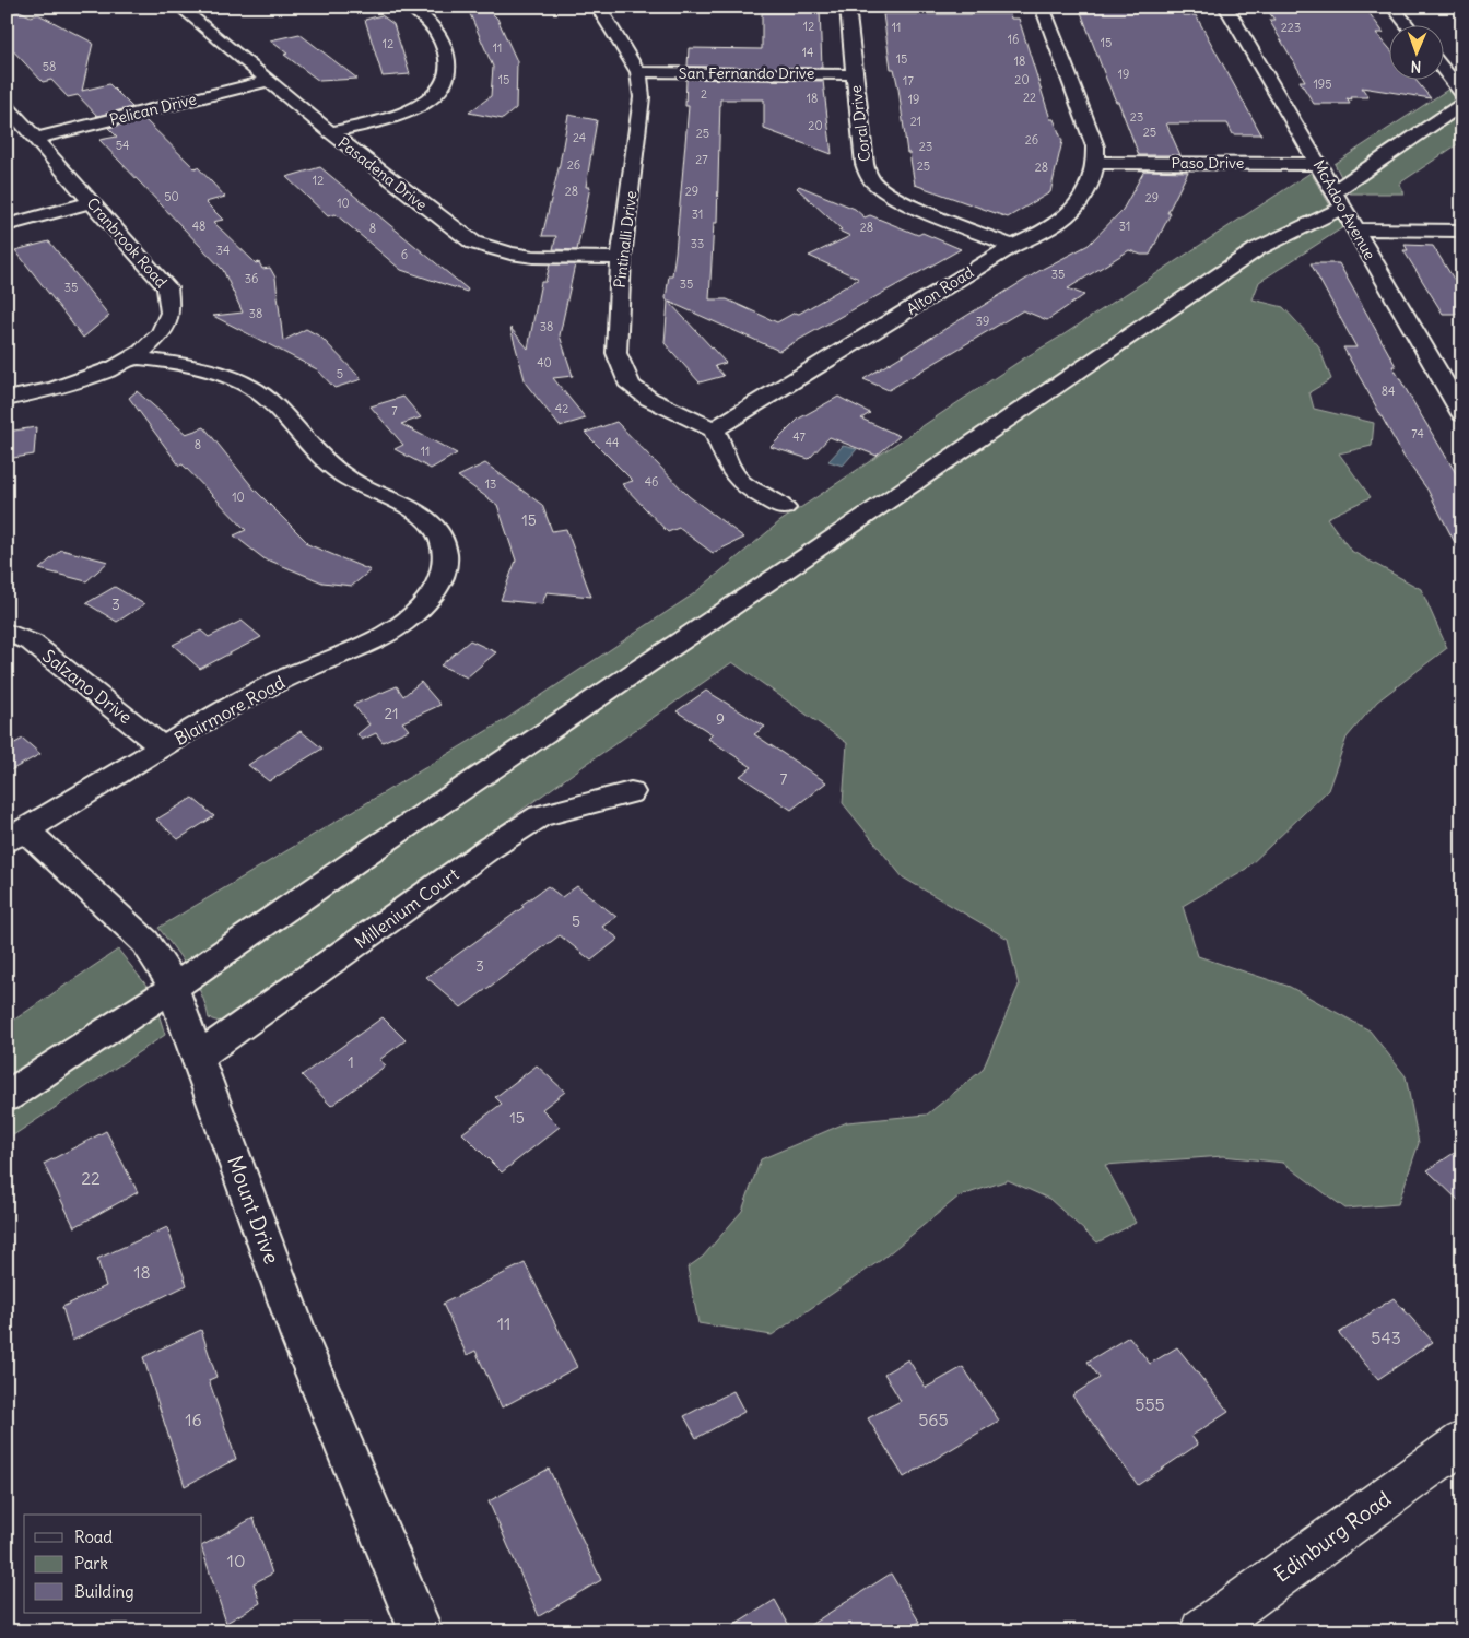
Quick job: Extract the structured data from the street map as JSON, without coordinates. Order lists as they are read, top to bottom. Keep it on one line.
{"streets":{"main road":["Edinburg Road"],"street":["San Fernando Drive","Pelican Drive","Coral Drive","Paso Drive","Pasadena Drive","McAdoo Avenue","Pintinalli Drive","Cranbrook Road","Alton Road","Salzano Drive","Blairmore Road","Millenium Court","Mount Drive"]},"crossings":[["San Fernando Drive","Coral Drive"],["San Fernando Drive","Pintinalli Drive"],["Pelican Drive","Pasadena Drive"],["Pelican Drive","Cranbrook Road"],["Coral Drive","Alton Road"],["Paso Drive","McAdoo Avenue"],["Paso Drive","Alton Road"],["Pasadena Drive","Pintinalli Drive"],["Pintinalli Drive","Alton Road"],["Cranbrook Road","Blairmore Road"],["Salzano Drive","Blairmore Road"],["Blairmore Road","Mount Drive"],["Millenium Court","Mount Drive"]],"house_numbers":["12","11","223","16","15","12","11","14","15","18","58","19","15","20","17","195","2","22","18","19","23","21","20","25","25","24","26","54","23","27","26","25","28","12","28","29","50","29","10","31","48","31","28","8","33","34","6","35","36","35","35","38","39","38","40","5","84","42","7","74","47","44","8","11","46","13","10","15","3","21","9","7","5","3","1","15","22","18","11","543","555","16","565","10"],"legend":["Road","Park","Building"],"north":"bottom"}
